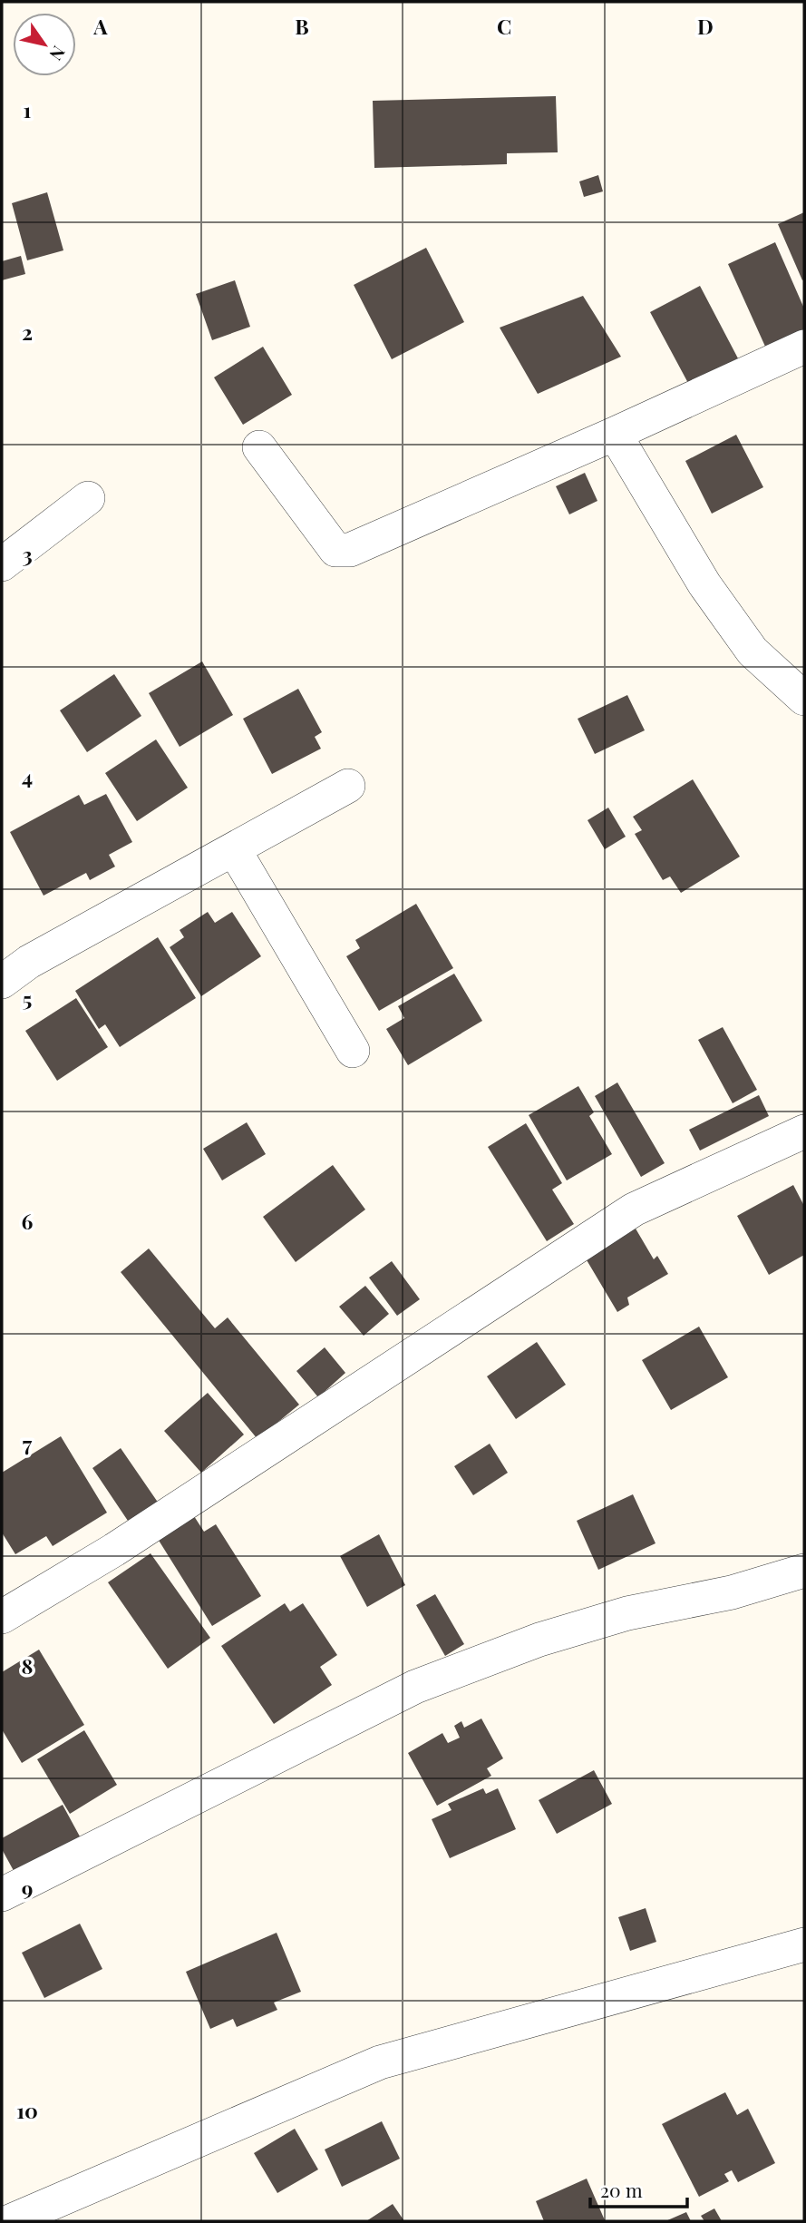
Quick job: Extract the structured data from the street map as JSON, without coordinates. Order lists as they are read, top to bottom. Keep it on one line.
{"scale_bar":"20 m","north":"bottom right","grid":{"columns":["A","B","C","D"],"rows":["1","2","3","4","5","6","7","8","9","10"]}}
